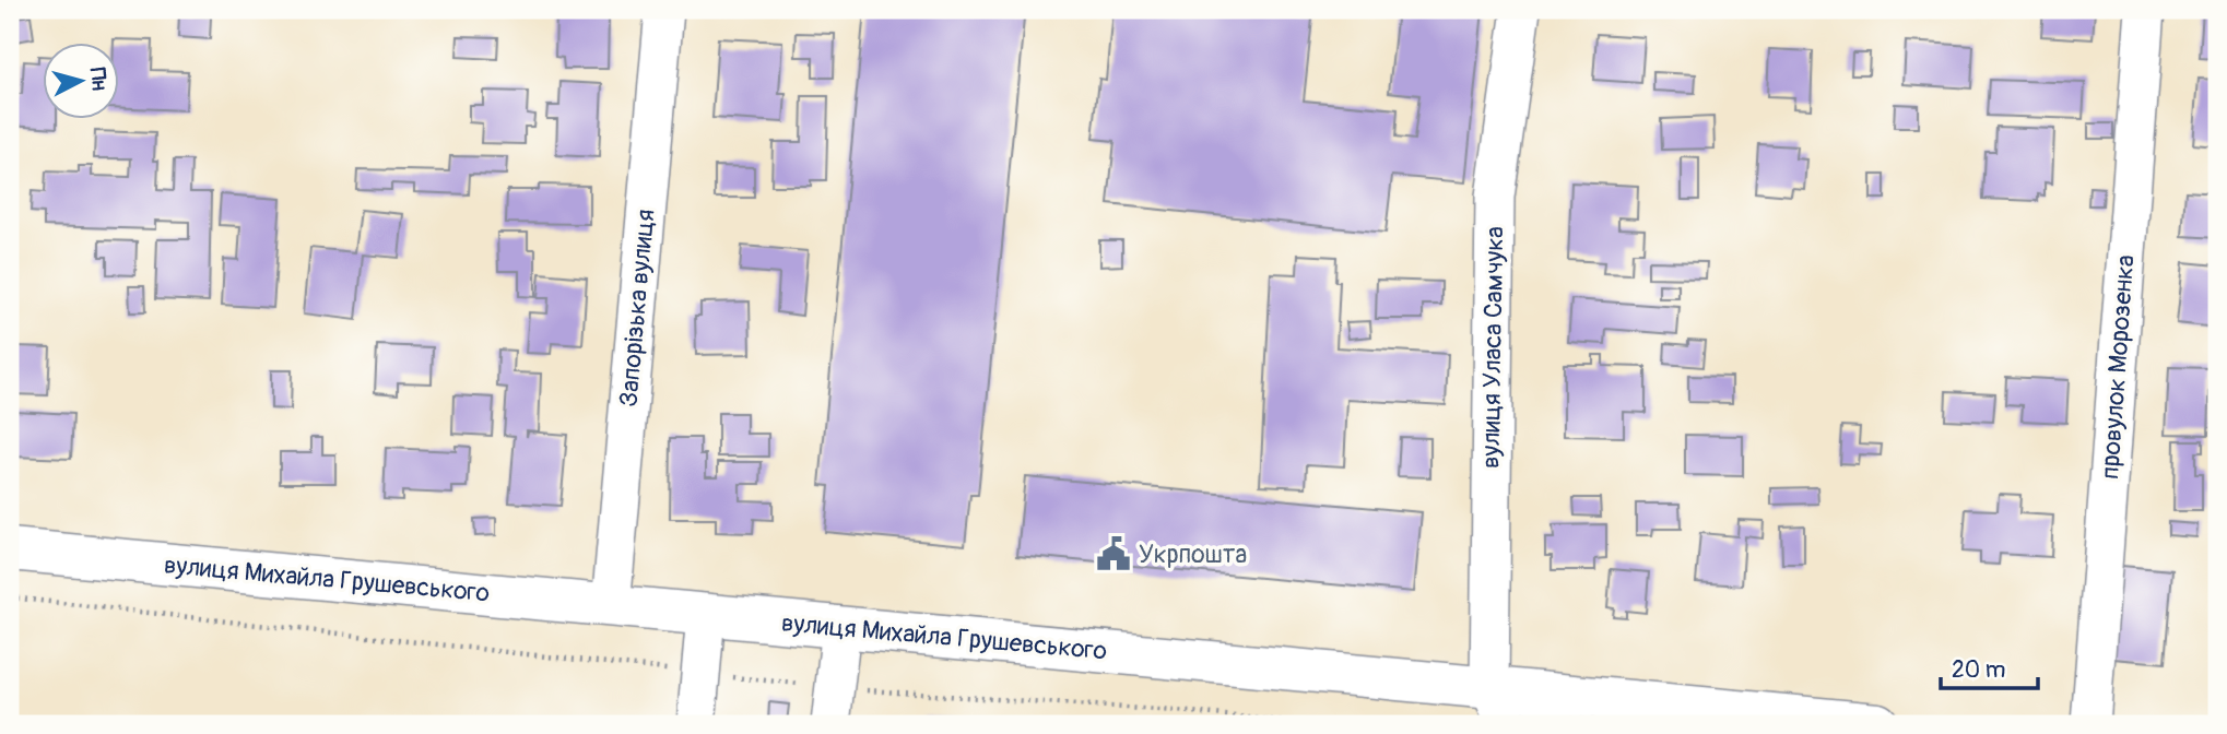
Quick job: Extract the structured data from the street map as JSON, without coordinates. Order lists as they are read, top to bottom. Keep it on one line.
{"streets":{"main road":["вулиця Михайла Грушевського"],"street":["Запорізька вулиця","вулиця Уласа Самчука","провулок Морозенка"]},"crossings":[["Запорізька вулиця","вулиця Михайла Грушевського"],["вулиця Уласа Самчука","вулиця Михайла Грушевського"]],"places":{"public building":["Укрпошта"]},"scale_bar":"20 m","north":"right"}
